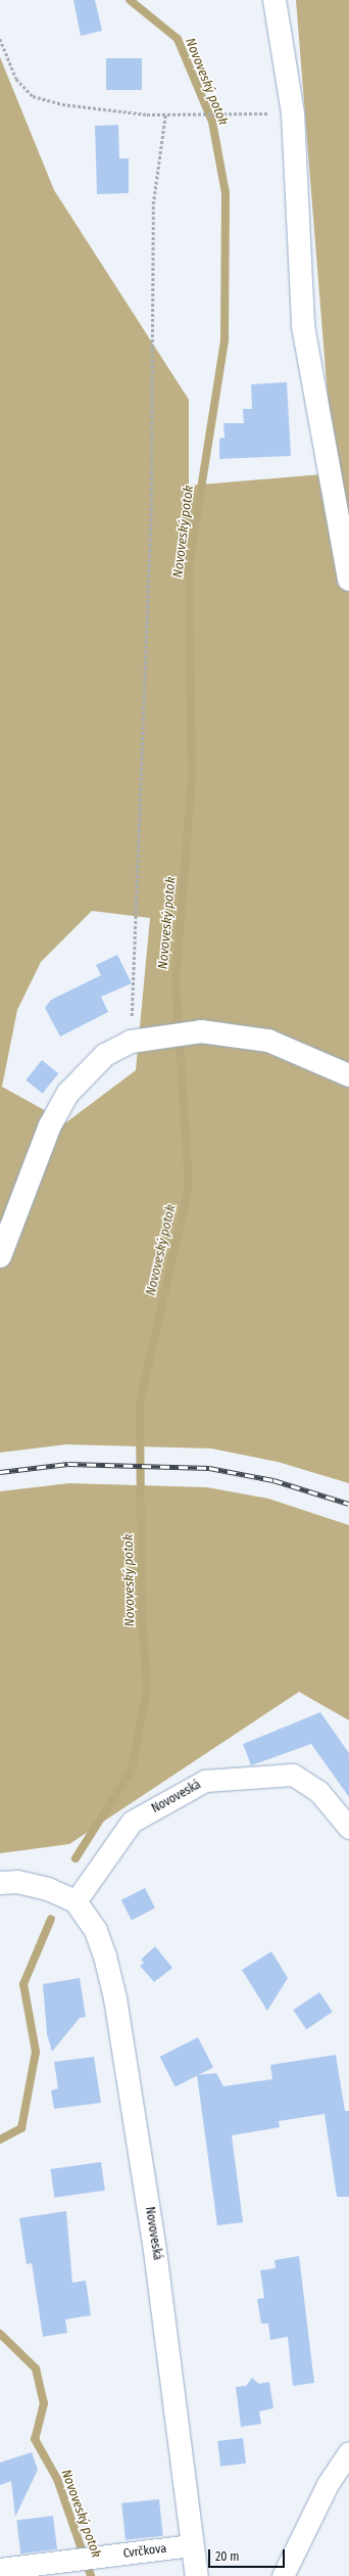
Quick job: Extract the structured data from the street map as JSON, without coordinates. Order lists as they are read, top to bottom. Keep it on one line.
{"streets":{"street":["Novoveská","Cvrčkova"]},"crossings":[["Novoveská","Cvrčkova"]],"water":["Novoveský potok"],"scale_bar":"20 m"}
